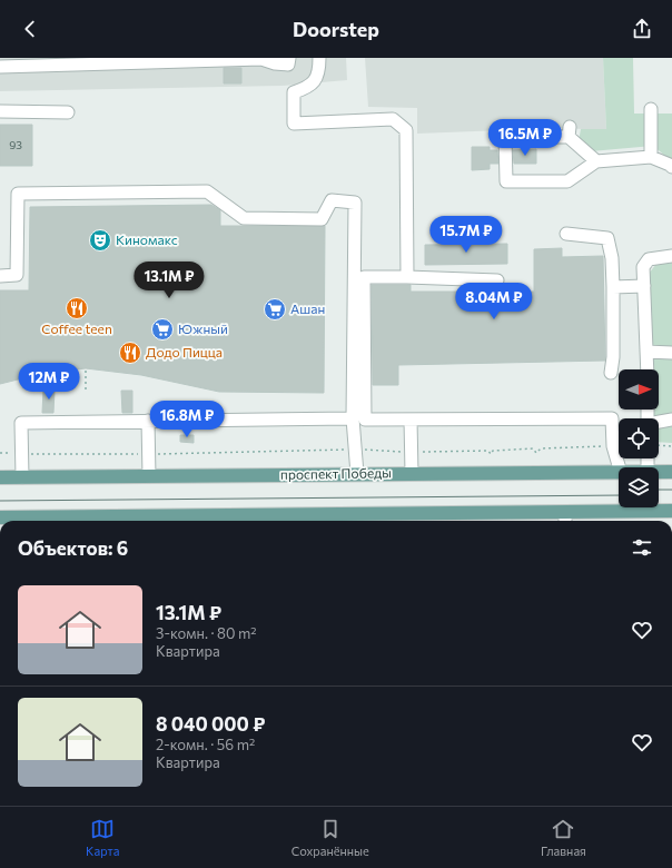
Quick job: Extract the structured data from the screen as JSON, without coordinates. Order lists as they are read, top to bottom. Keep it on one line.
{"streets":{"main road":["проспект Победы"]},"places":{"theatre":["Киномакс"],"restaurant":["Coffee teen","Додо Пицца"],"supermarket":["Ашан","Южный"]},"house_numbers":["93"],"north":"right","page":{"header":"Doorstep","price":["16.5M ₽","15.7M ₽","13.1M ₽","8.04M ₽","12M ₽","16.8M ₽"],"heading":"Объектов: 6","list":[{"name":"13.1M ₽","note":"3-комн. · 80 m² · Квартира"},{"name":"8 040 000 ₽","note":"2-комн. · 56 m² · Квартира"}],"tabs":["Карта","Сохранённые","Главная"]}}
